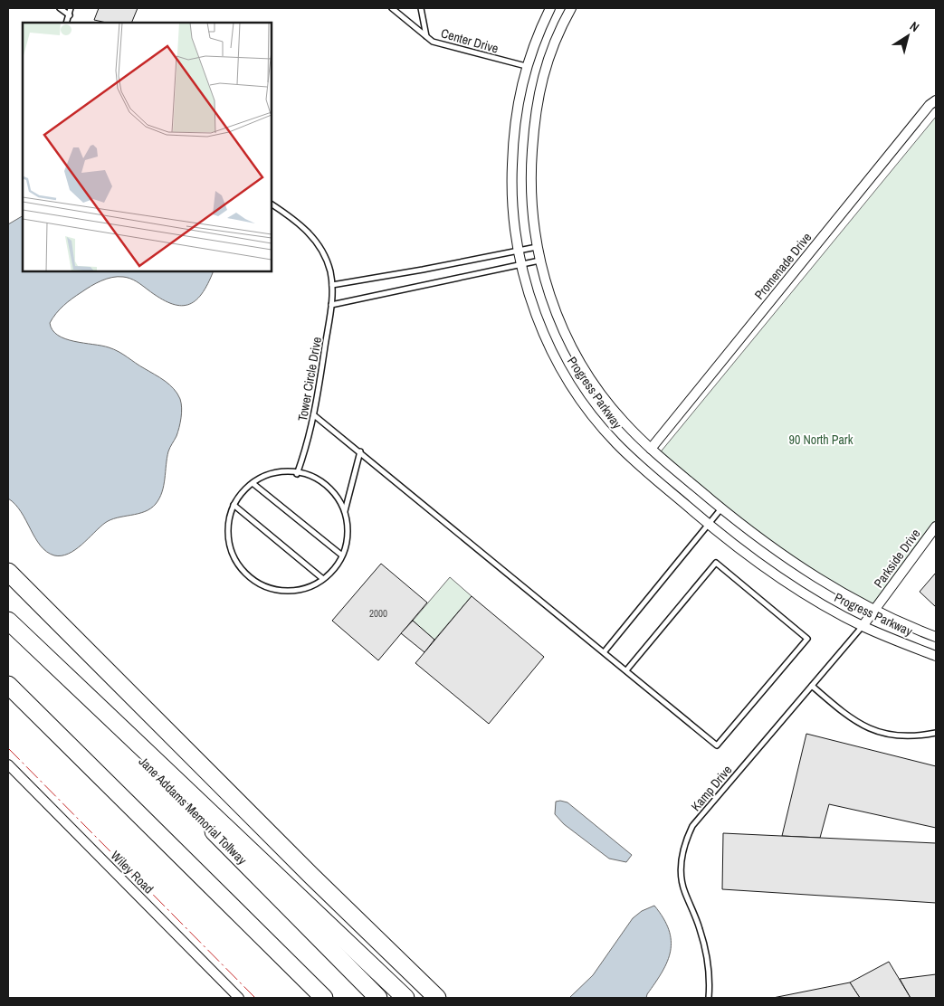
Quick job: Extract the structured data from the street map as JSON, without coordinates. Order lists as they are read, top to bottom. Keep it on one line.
{"streets":{"highway":["Jane Addams Memorial Tollway"],"street":["Promenade Drive","Progress Parkway","Parkside Drive","Wiley Road"],"lane":["Center Drive","Tower Circle Drive","Kamp Drive"]},"crossings":[["Center Drive","Progress Parkway"],["Promenade Drive","Progress Parkway"],["Progress Parkway","Parkside Drive"],["Progress Parkway","Kamp Drive"],["Parkside Drive","Kamp Drive"]],"parks":["90 North Park"],"house_numbers":["2000"],"north":"top right"}
